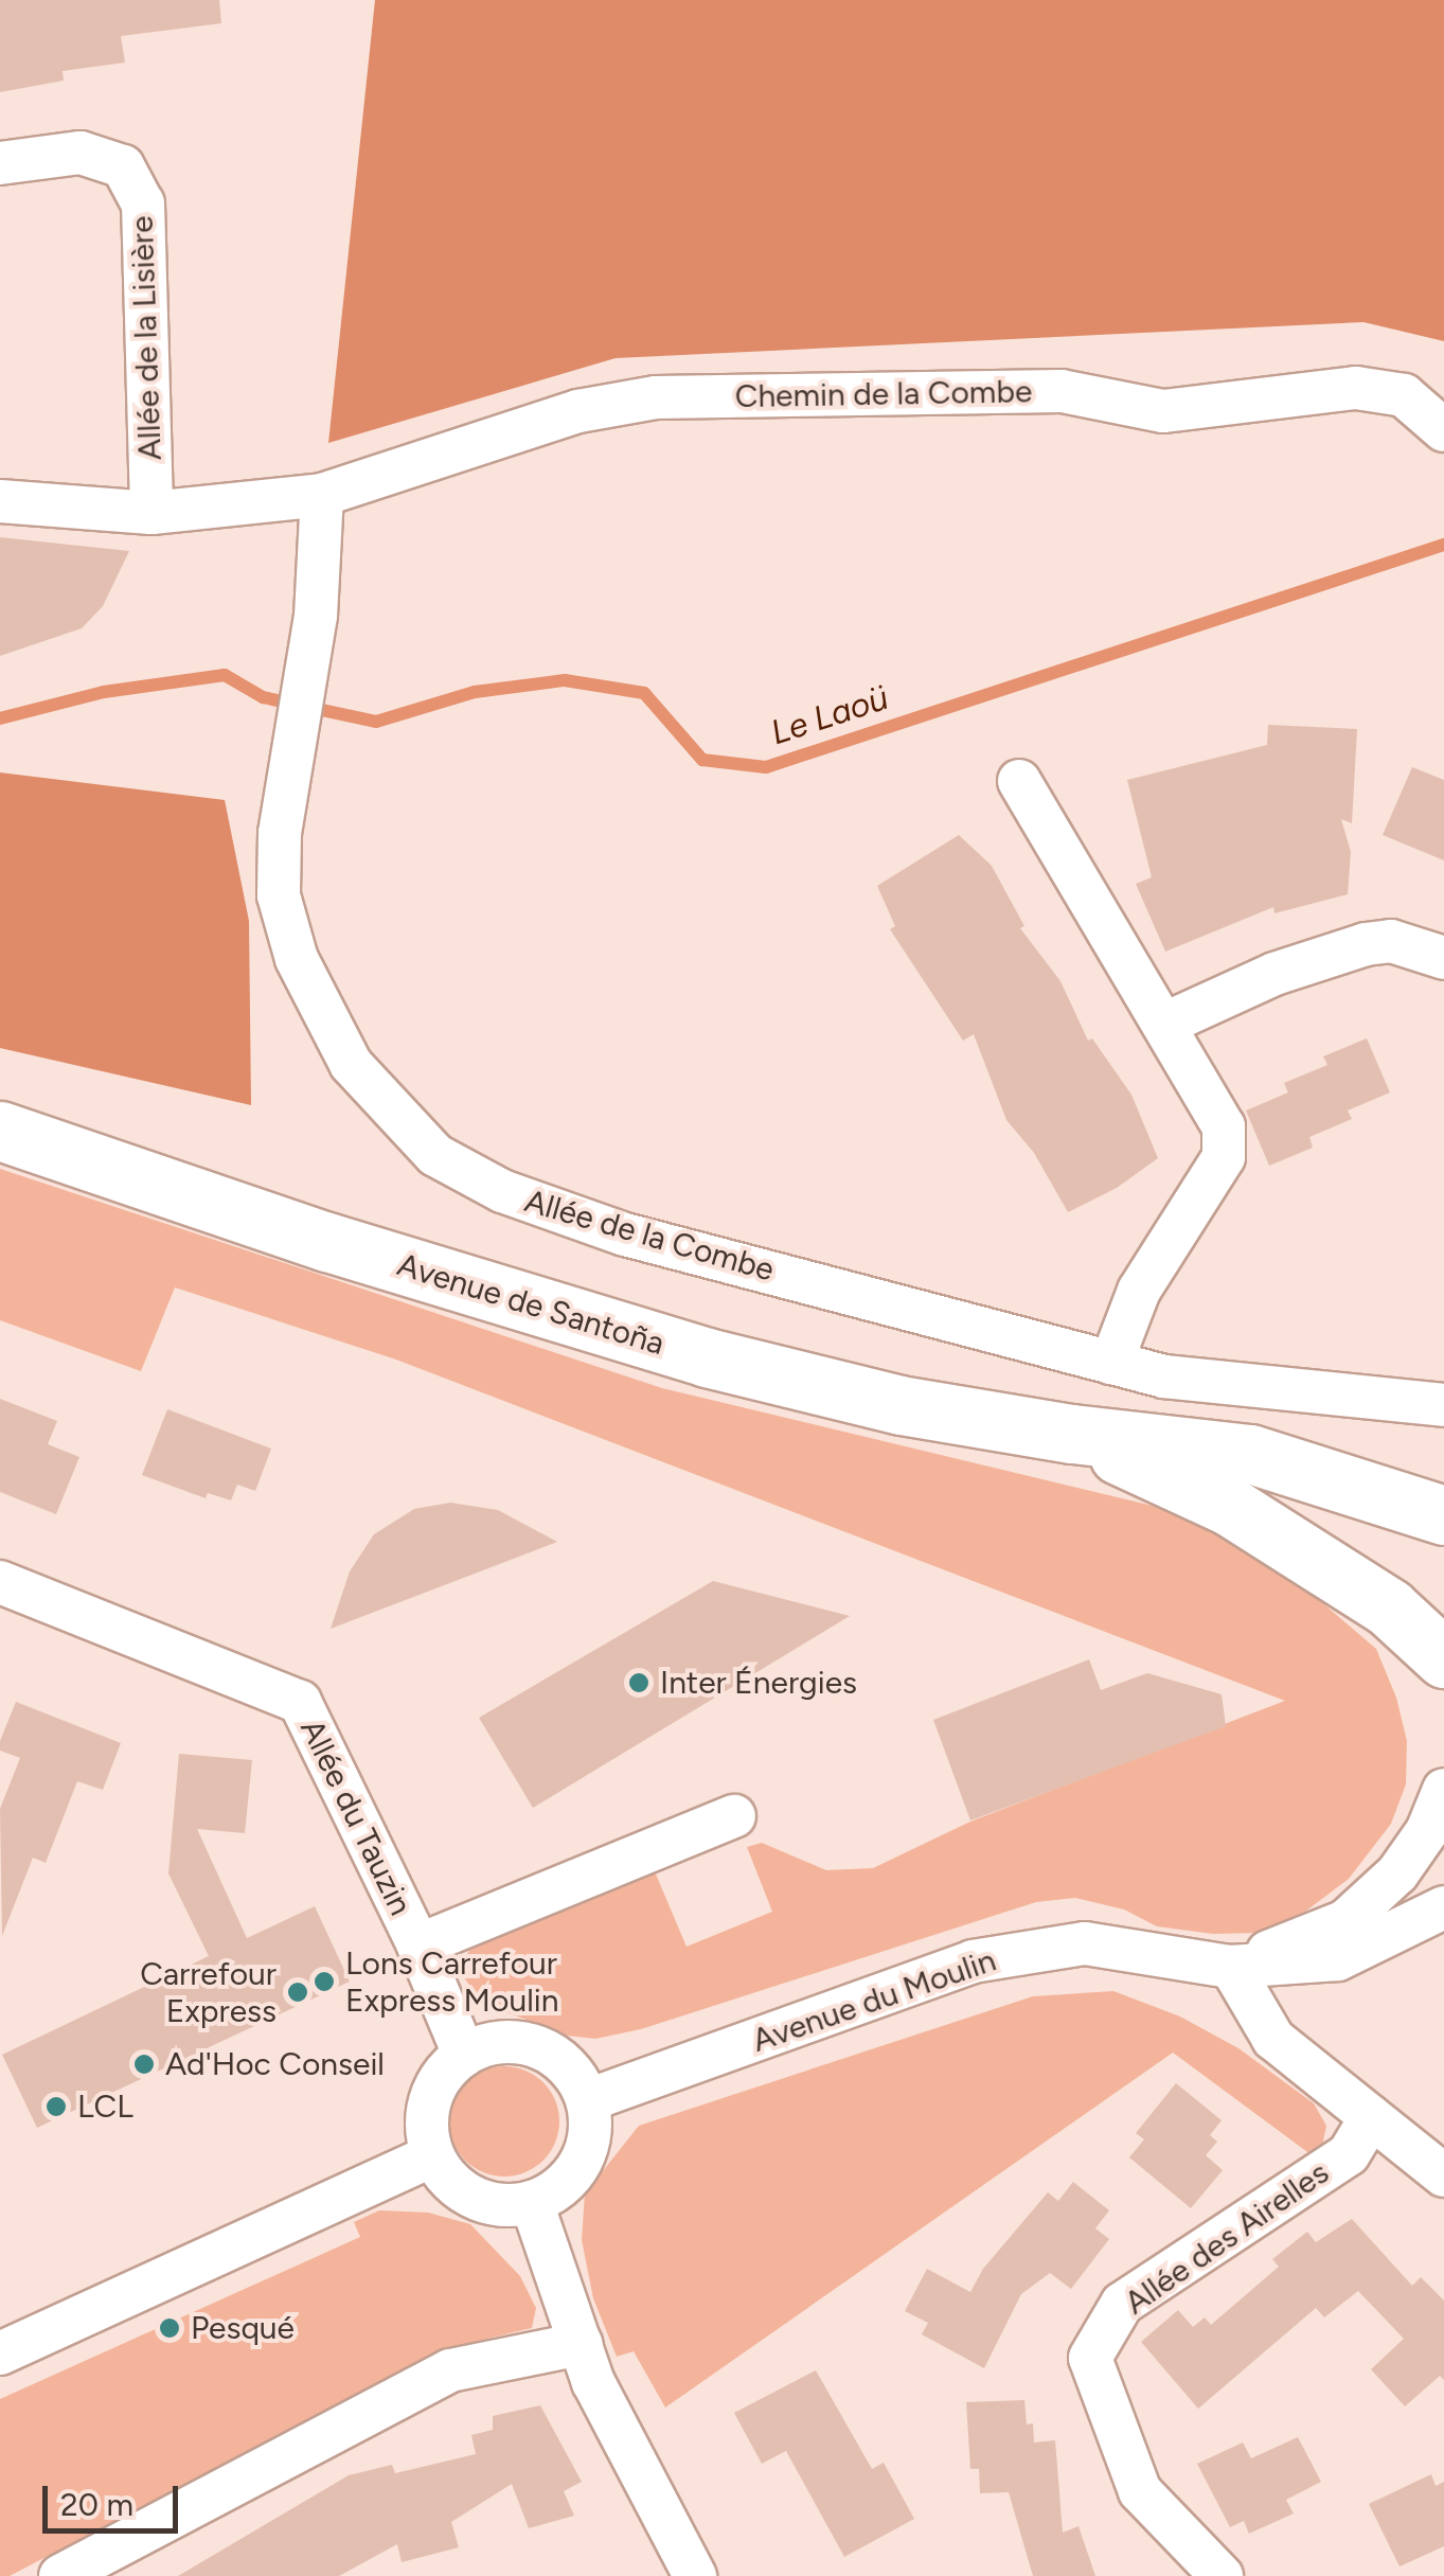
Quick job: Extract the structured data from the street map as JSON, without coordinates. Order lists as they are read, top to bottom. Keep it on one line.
{"streets":{"main road":["Avenue de Santoña"],"street":["Allée de la Lisière","Chemin de la Combe","Allée de la Combe","Allée du Tauzin","Avenue du Moulin","Allée des Airelles"]},"crossings":[["Allée de la Lisière","Chemin de la Combe"],["Chemin de la Combe","Allée de la Combe"],["Allée du Tauzin","Avenue du Moulin"]],"water":["Le Laoü"],"places":["Inter Énergies","Lons Carrefour Express Moulin","Carrefour Express","Ad'Hoc Conseil","LCL","Pesqué"],"scale_bar":"20 m"}
